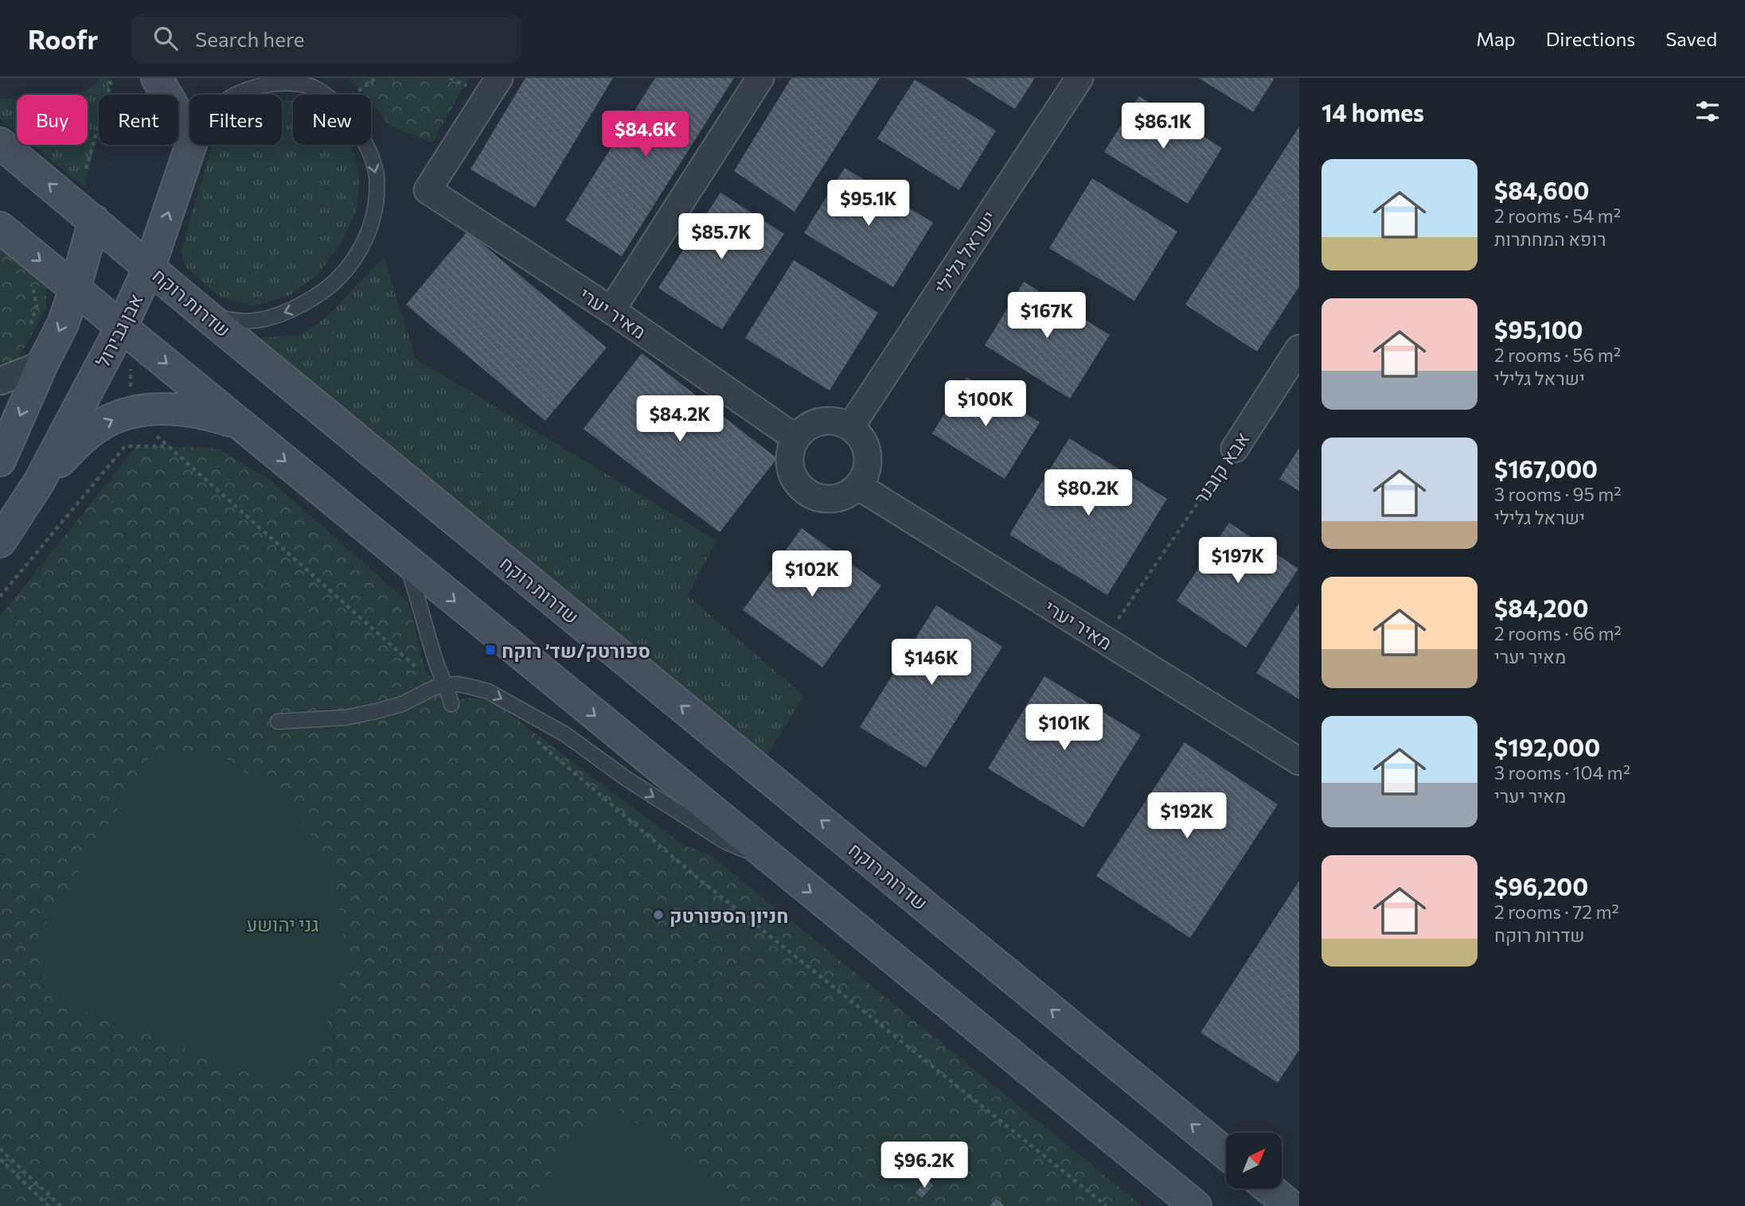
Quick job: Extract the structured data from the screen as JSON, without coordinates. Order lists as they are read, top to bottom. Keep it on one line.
{"streets":{"main road":["שדרות רוקח","אבן גבירול"],"street":["ישראל גלילי","מאיר יערי","אבא קובנר"]},"crossings":[["ישראל גלילי","מאיר יערי"],["שדרות רוקח","אבן גבירול"],["מאיר יערי","אבא קובנר"]],"parks":["גני יהושע"],"places":{"transit":["ספורטק/שד׳ רוקח"],"other":["חניון הספורטק"]},"north":"top right","page":{"header":"Roofr","search":"Search here","nav":["Map","Directions","Saved"],"heading":"14 homes","chip":["Buy","Rent","Filters","New"],"price":["$86.1K","$84.6K","$95.1K","$85.7K","$167K","$100K","$84.2K","$80.2K","$197K","$102K","$146K","$101K","$192K","$96.2K"],"list":[{"name":"$84,600","note":"2 rooms · 54 m² · רופא המחתרות"},{"name":"$95,100","note":"2 rooms · 56 m² · ישראל גלילי"},{"name":"$167,000","note":"3 rooms · 95 m² · ישראל גלילי"},{"name":"$84,200","note":"2 rooms · 66 m² · מאיר יערי"},{"name":"$192,000","note":"3 rooms · 104 m² · מאיר יערי"},{"name":"$96,200","note":"2 rooms · 72 m² · שדרות רוקח"}]}}
